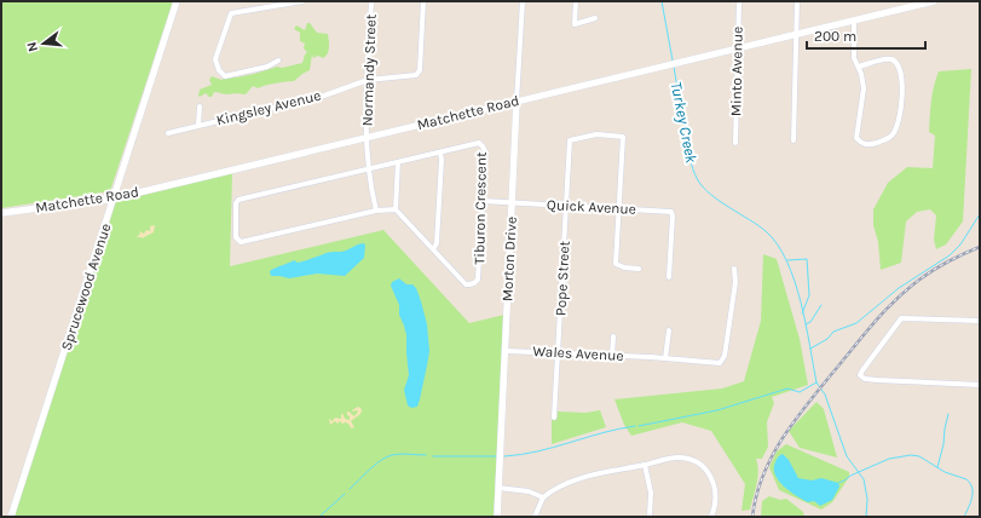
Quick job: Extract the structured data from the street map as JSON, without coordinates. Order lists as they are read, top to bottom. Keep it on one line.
{"streets":{"street":["Normandy Street","Minto Avenue","Kingsley Avenue","Matchette Road","Quick Avenue","Tiburon Crescent","Morton Drive","Pope Street","Sprucewood Avenue","Wales Avenue"]},"crossings":[["Normandy Street","Kingsley Avenue"],["Normandy Street","Matchette Road"],["Normandy Street","Tiburon Crescent"],["Minto Avenue","Matchette Road"],["Matchette Road","Morton Drive"],["Matchette Road","Sprucewood Avenue"],["Quick Avenue","Tiburon Crescent"],["Quick Avenue","Morton Drive"],["Quick Avenue","Pope Street"],["Morton Drive","Wales Avenue"],["Pope Street","Wales Avenue"]],"water":["Turkey Creek"],"scale_bar":"200 m","north":"left"}
